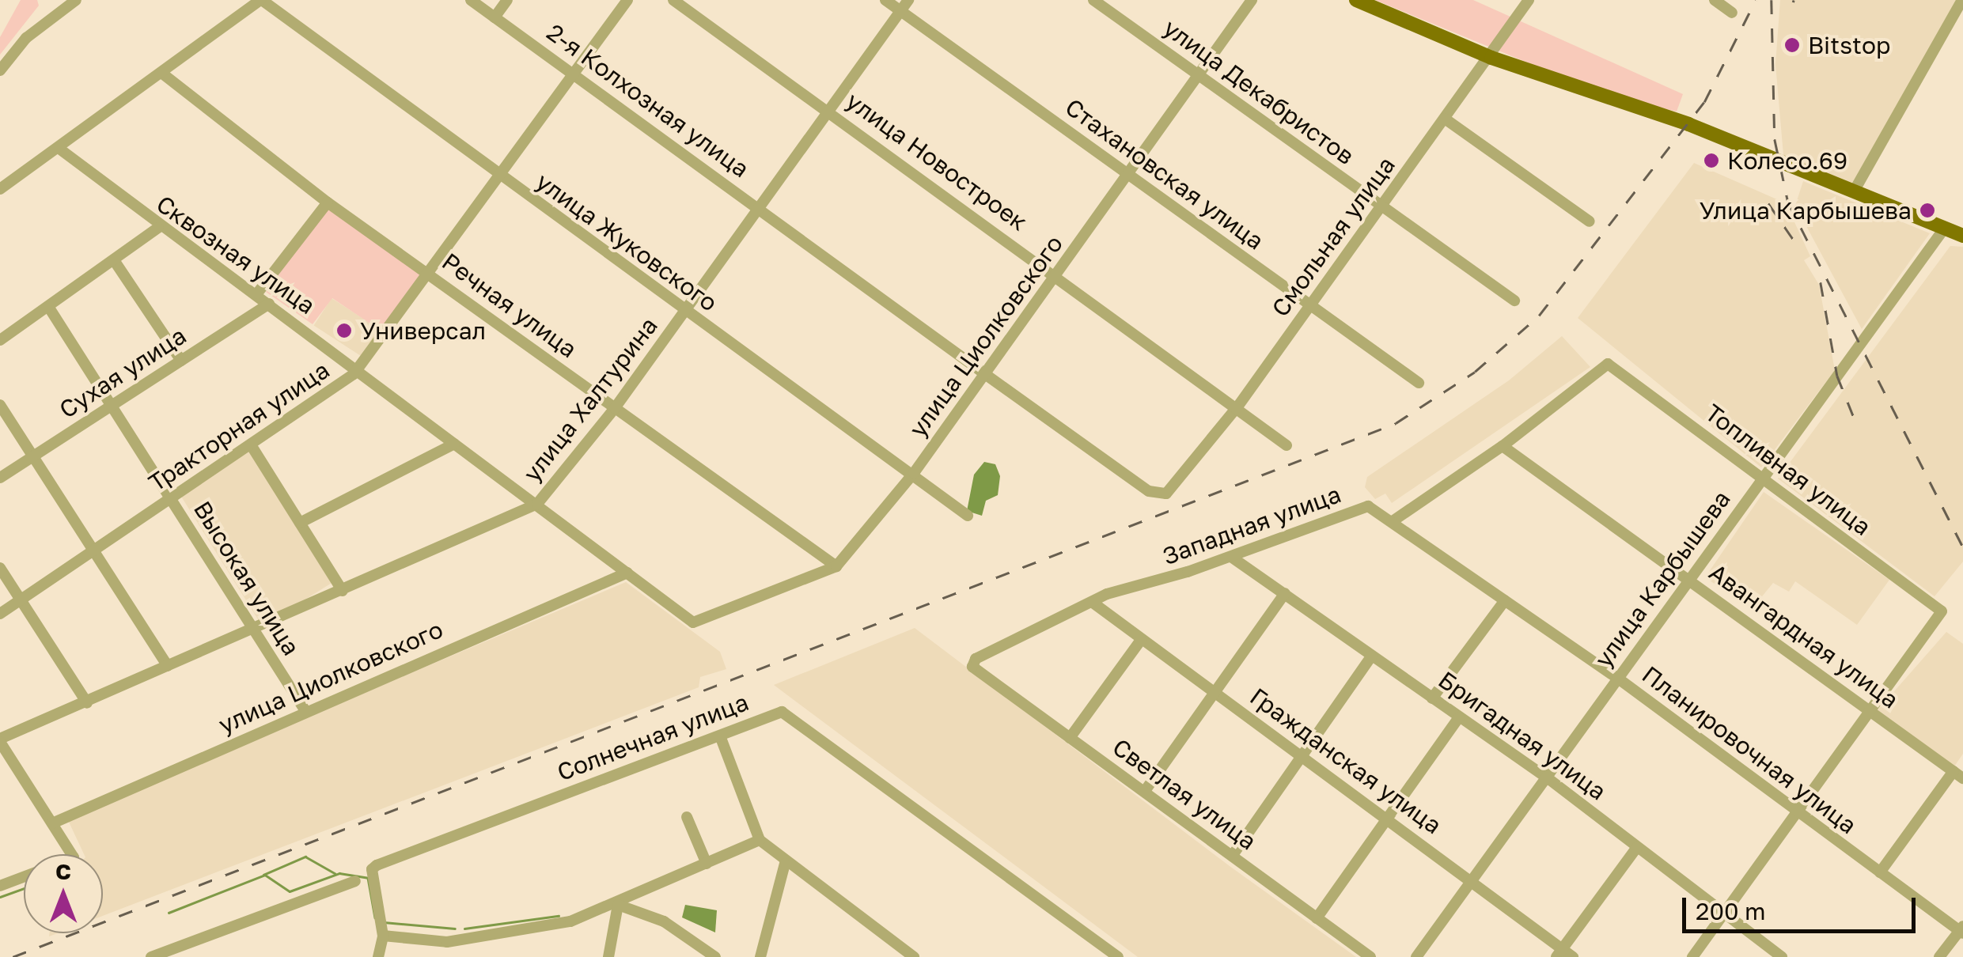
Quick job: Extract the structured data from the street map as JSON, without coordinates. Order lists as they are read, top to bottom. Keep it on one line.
{"streets":{"street":["улица Декабристов","2-я Колхозная улица","улица Новостроек","Стахановская улица","Смольная улица","улица Жуковского","Сквозная улица","Речная улица","улица Циолковского","Сухая улица","улица Халтурина","Тракторная улица","Топливная улица","Западная улица","Высокая улица","улица Карбышева","Авангардная улица","Бригадная улица","Солнечная улица","Планировочная улица","Гражданская улица","Светлая улица"]},"crossings":[["улица Декабристов","Смольная улица"],["улица Декабристов","улица Циолковского"],["2-я Колхозная улица","Смольная улица"],["2-я Колхозная улица","улица Циолковского"],["2-я Колхозная улица","улица Халтурина"],["2-я Колхозная улица","Тракторная улица"],["улица Новостроек","Смольная улица"],["улица Новостроек","улица Циолковского"],["улица Новостроек","улица Халтурина"],["Стахановская улица","Смольная улица"],["Стахановская улица","улица Циолковского"],["Стахановская улица","улица Халтурина"],["улица Жуковского","улица Циолковского"],["улица Жуковского","улица Халтурина"],["улица Жуковского","Тракторная улица"],["Сквозная улица","улица Циолковского"],["Сквозная улица","Сухая улица"],["Сквозная улица","улица Халтурина"],["Сквозная улица","Тракторная улица"],["Речная улица","улица Циолковского"],["Речная улица","улица Халтурина"],["Речная улица","Тракторная улица"],["улица Циолковского","Высокая улица"],["Сухая улица","Высокая улица"],["улица Халтурина","Высокая улица"],["Тракторная улица","Высокая улица"],["Топливная улица","улица Карбышева"],["Топливная улица","Авангардная улица"],["Западная улица","Бригадная улица"],["Западная улица","Планировочная улица"],["Западная улица","Гражданская улица"],["Западная улица","Светлая улица"],["улица Карбышева","Авангардная улица"],["улица Карбышева","Бригадная улица"],["улица Карбышева","Планировочная улица"],["улица Карбышева","Гражданская улица"]],"places":["Bitstop","Колесо.69","Улица Карбышева","Универсал"],"scale_bar":"200 m","north":"top"}
